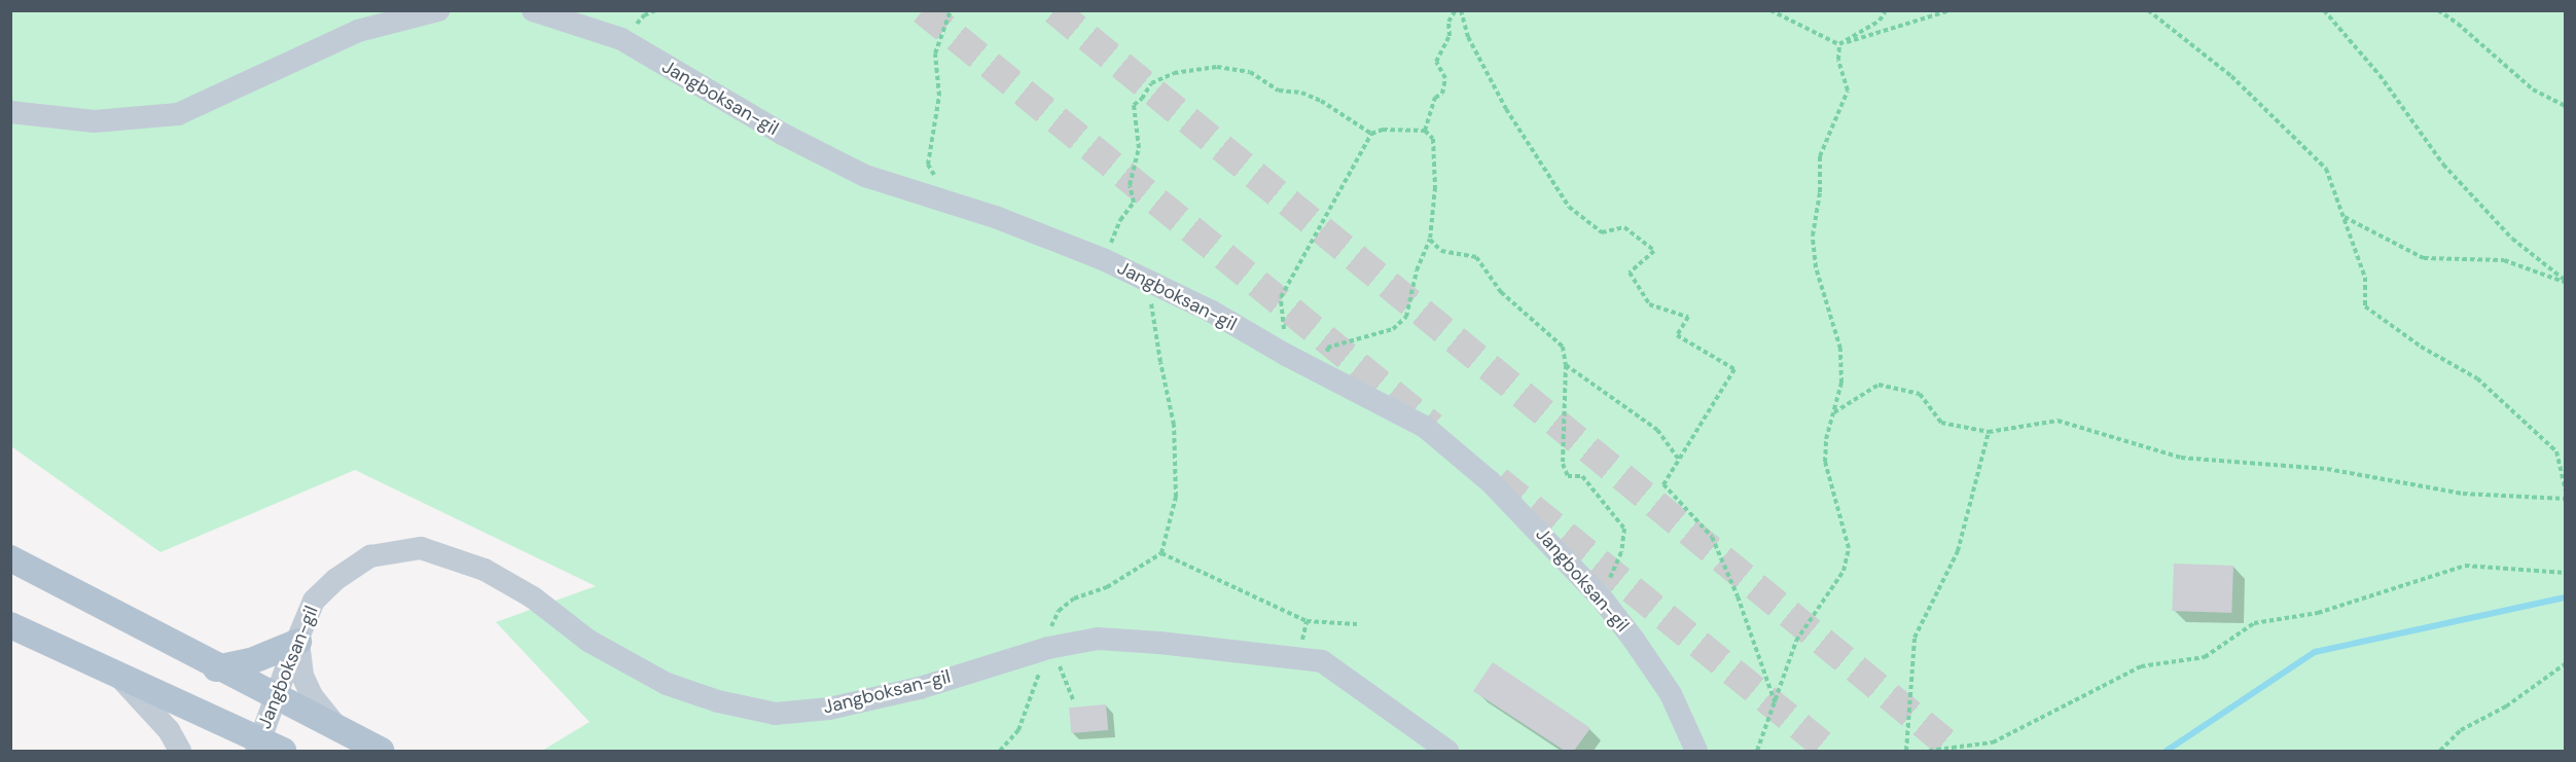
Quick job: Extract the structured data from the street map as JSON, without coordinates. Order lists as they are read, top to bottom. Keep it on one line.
{"streets":{"street":["Jangboksan-gil"]}}
